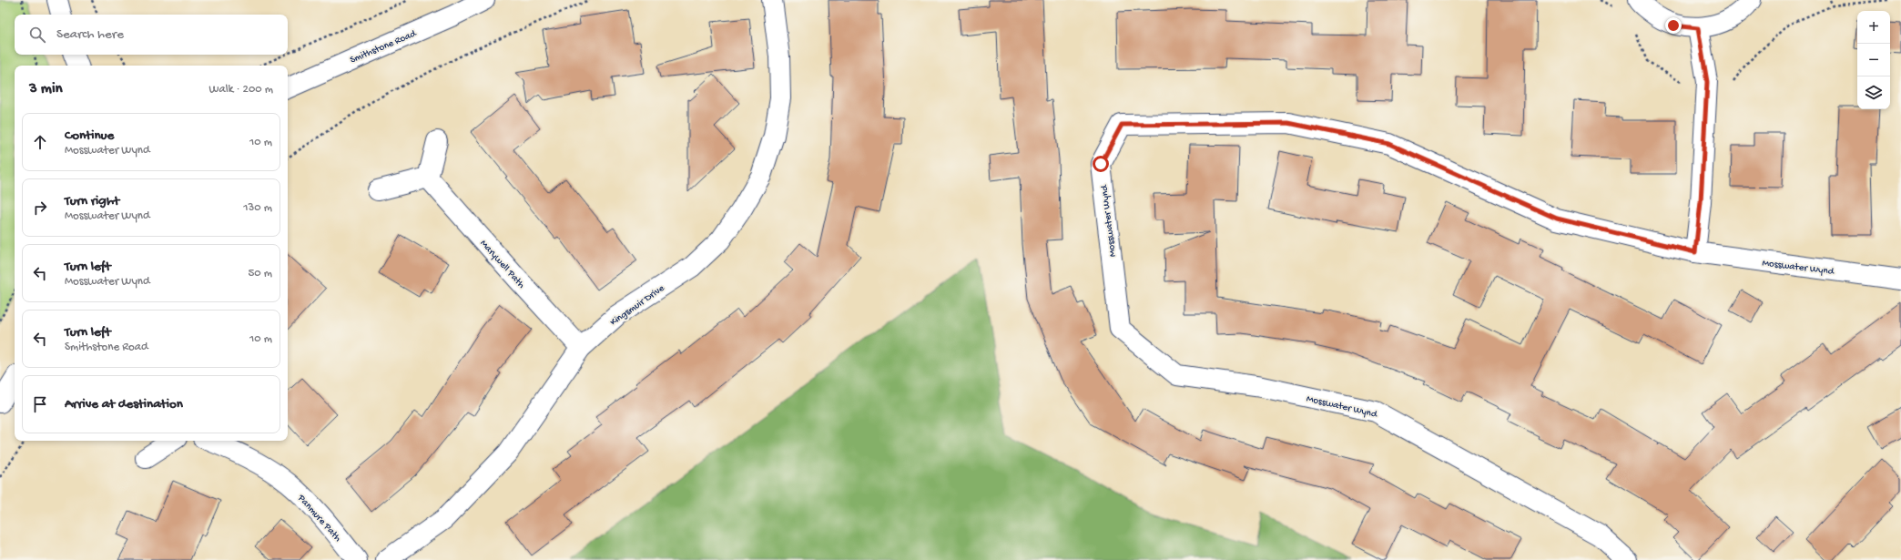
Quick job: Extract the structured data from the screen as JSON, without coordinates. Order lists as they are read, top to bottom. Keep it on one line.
{"streets":{"street":["Smithstone Road","Mosswater Wynd","Marywell Path","Kingsmuir Drive","Panmure Path"]},"crossings":[["Marywell Path","Kingsmuir Drive"]],"page":{"map_buttons":["+","−"],"search":"Search here","heading":["3 min","Walk · 200 m"],"list":[["Continue","Mosswater Wynd","10 m"],["Turn right","Mosswater Wynd","130 m"],["Turn left","Mosswater Wynd","50 m"],["Turn left","Smithstone Road","10 m"],"Arrive at destination"]}}
